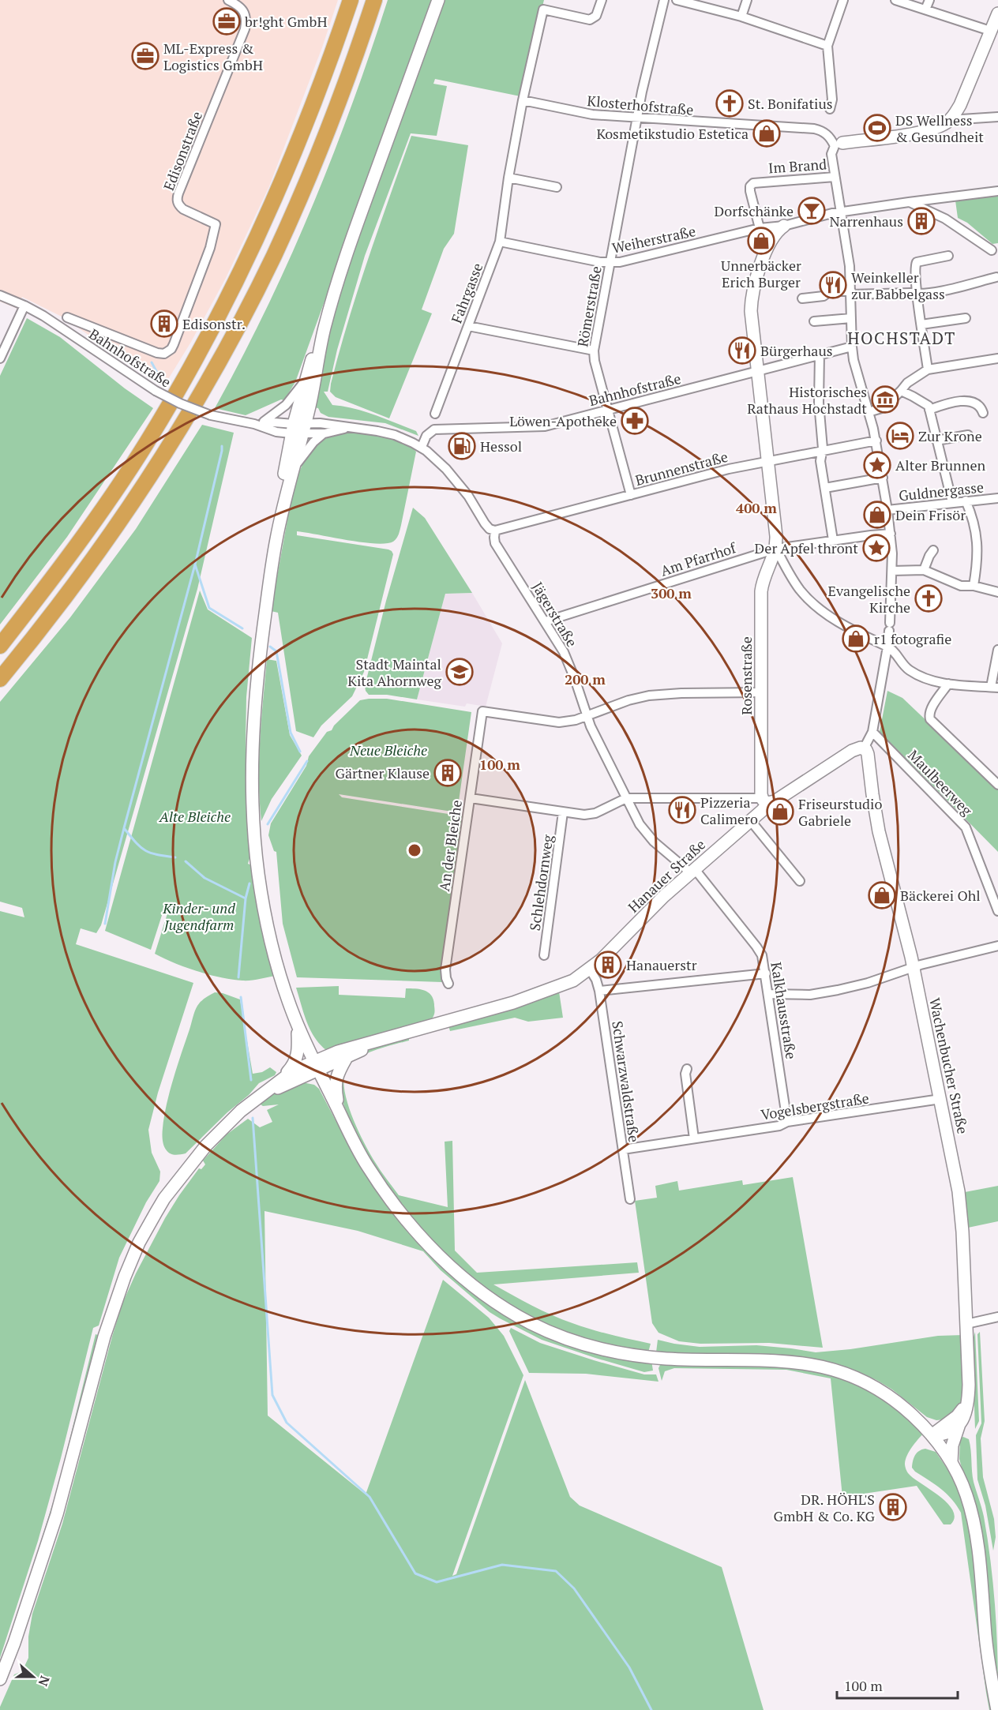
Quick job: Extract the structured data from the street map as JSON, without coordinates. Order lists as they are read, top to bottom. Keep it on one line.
{"streets":{"street":["Klosterhofstraße","Edisonstraße","Im Brand","Weiherstraße","Fahrgasse","Römerstraße","Bahnhofstraße","Brunnenstraße","Guldnergasse","Am Pfarrhof","Jägerstraße","Rosenstraße","Maulbeerweg","An der Bleiche","Hanauer Straße","Schlehdornweg","Kalkhausstraße","Wachenbucher Straße","Schwarzwaldstraße","Vogelsbergstraße"]},"crossings":[["Klosterhofstraße","Fahrgasse"],["Klosterhofstraße","Römerstraße"],["Edisonstraße","Bahnhofstraße"],["Im Brand","Weiherstraße"],["Weiherstraße","Fahrgasse"],["Weiherstraße","Römerstraße"],["Römerstraße","Bahnhofstraße"],["Römerstraße","Brunnenstraße"],["Bahnhofstraße","Jägerstraße"],["Brunnenstraße","Jägerstraße"],["Am Pfarrhof","Jägerstraße"],["Am Pfarrhof","Rosenstraße"],["Jägerstraße","An der Bleiche"],["Jägerstraße","Kalkhausstraße"],["Rosenstraße","Hanauer Straße"],["Hanauer Straße","Kalkhausstraße"],["Hanauer Straße","Wachenbucher Straße"],["Hanauer Straße","Schwarzwaldstraße"],["Kalkhausstraße","Vogelsbergstraße"],["Wachenbucher Straße","Vogelsbergstraße"],["Schwarzwaldstraße","Vogelsbergstraße"]],"districts":["HOCHSTADT"],"parks":["Neue Bleiche","Alte Bleiche","Kinder- und Jugendfarm"],"places":{"office":["br!ght GmbH","ML-Express & Logistics GmbH"],"church":["St. Bonifatius","Evangelische Kirche"],"sports":["DS Wellness & Gesundheit"],"shop":["Kosmetikstudio Estetica","Unnerbäcker Erich Burger","Dein Frisör","r1 fotografie","Friseurstudio Gabriele","Bäckerei Ohl"],"bar":["Dorfschänke"],"building":["Narrenhaus","Edisonstr.","Gärtner Klause","Hanauerstr","DR. HÖHL'S GmbH & Co. KG"],"restaurant":["Weinkeller zur Babbelgass","Bürgerhaus","Pizzeria Calimero"],"museum":["Historisches Rathaus Hochstadt"],"pharmacy":["Löwen-Apotheke"],"hotel":["Zur Krone"],"fuel station":["Hessol"],"place":["Alter Brunnen","Der Apfel thront"],"school or university":["Stadt Maintal Kita Ahornweg"]},"scale_bar":"100 m","north":"right","rings":["400 m","300 m","200 m","100 m"]}
